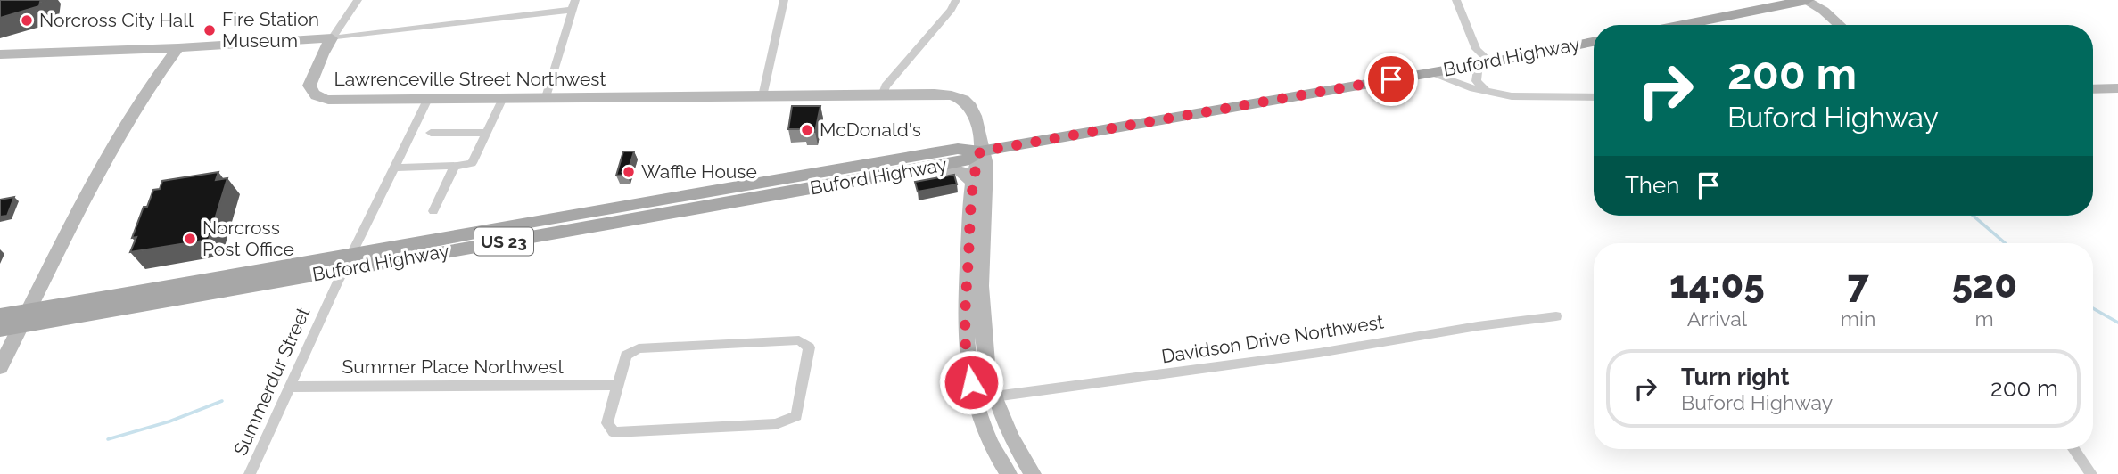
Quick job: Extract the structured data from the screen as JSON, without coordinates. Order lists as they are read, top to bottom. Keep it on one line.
{"streets":{"main road":["Buford Highway","US 23"],"street":["Lawrenceville Street Northwest","Davidson Drive Northwest","Summer Place Northwest","Summerdur Street"]},"crossings":[["Buford Highway","Lawrenceville Street Northwest"],["Buford Highway","Summerdur Street"],["Lawrenceville Street Northwest","Davidson Drive Northwest"],["Lawrenceville Street Northwest","Summerdur Street"],["Summer Place Northwest","Summerdur Street"]],"places":["Norcross City Hall","Fire Station Museum","McDonald's","Waffle House","Norcross Post Office"],"page":{"turn":["200 m","Buford Highway"],"then":"Then","eta":["14:05","Arrival","7","min","520","m"],"list":[{"name":"Turn right","note":"Buford Highway","value":"200 m"}]}}
